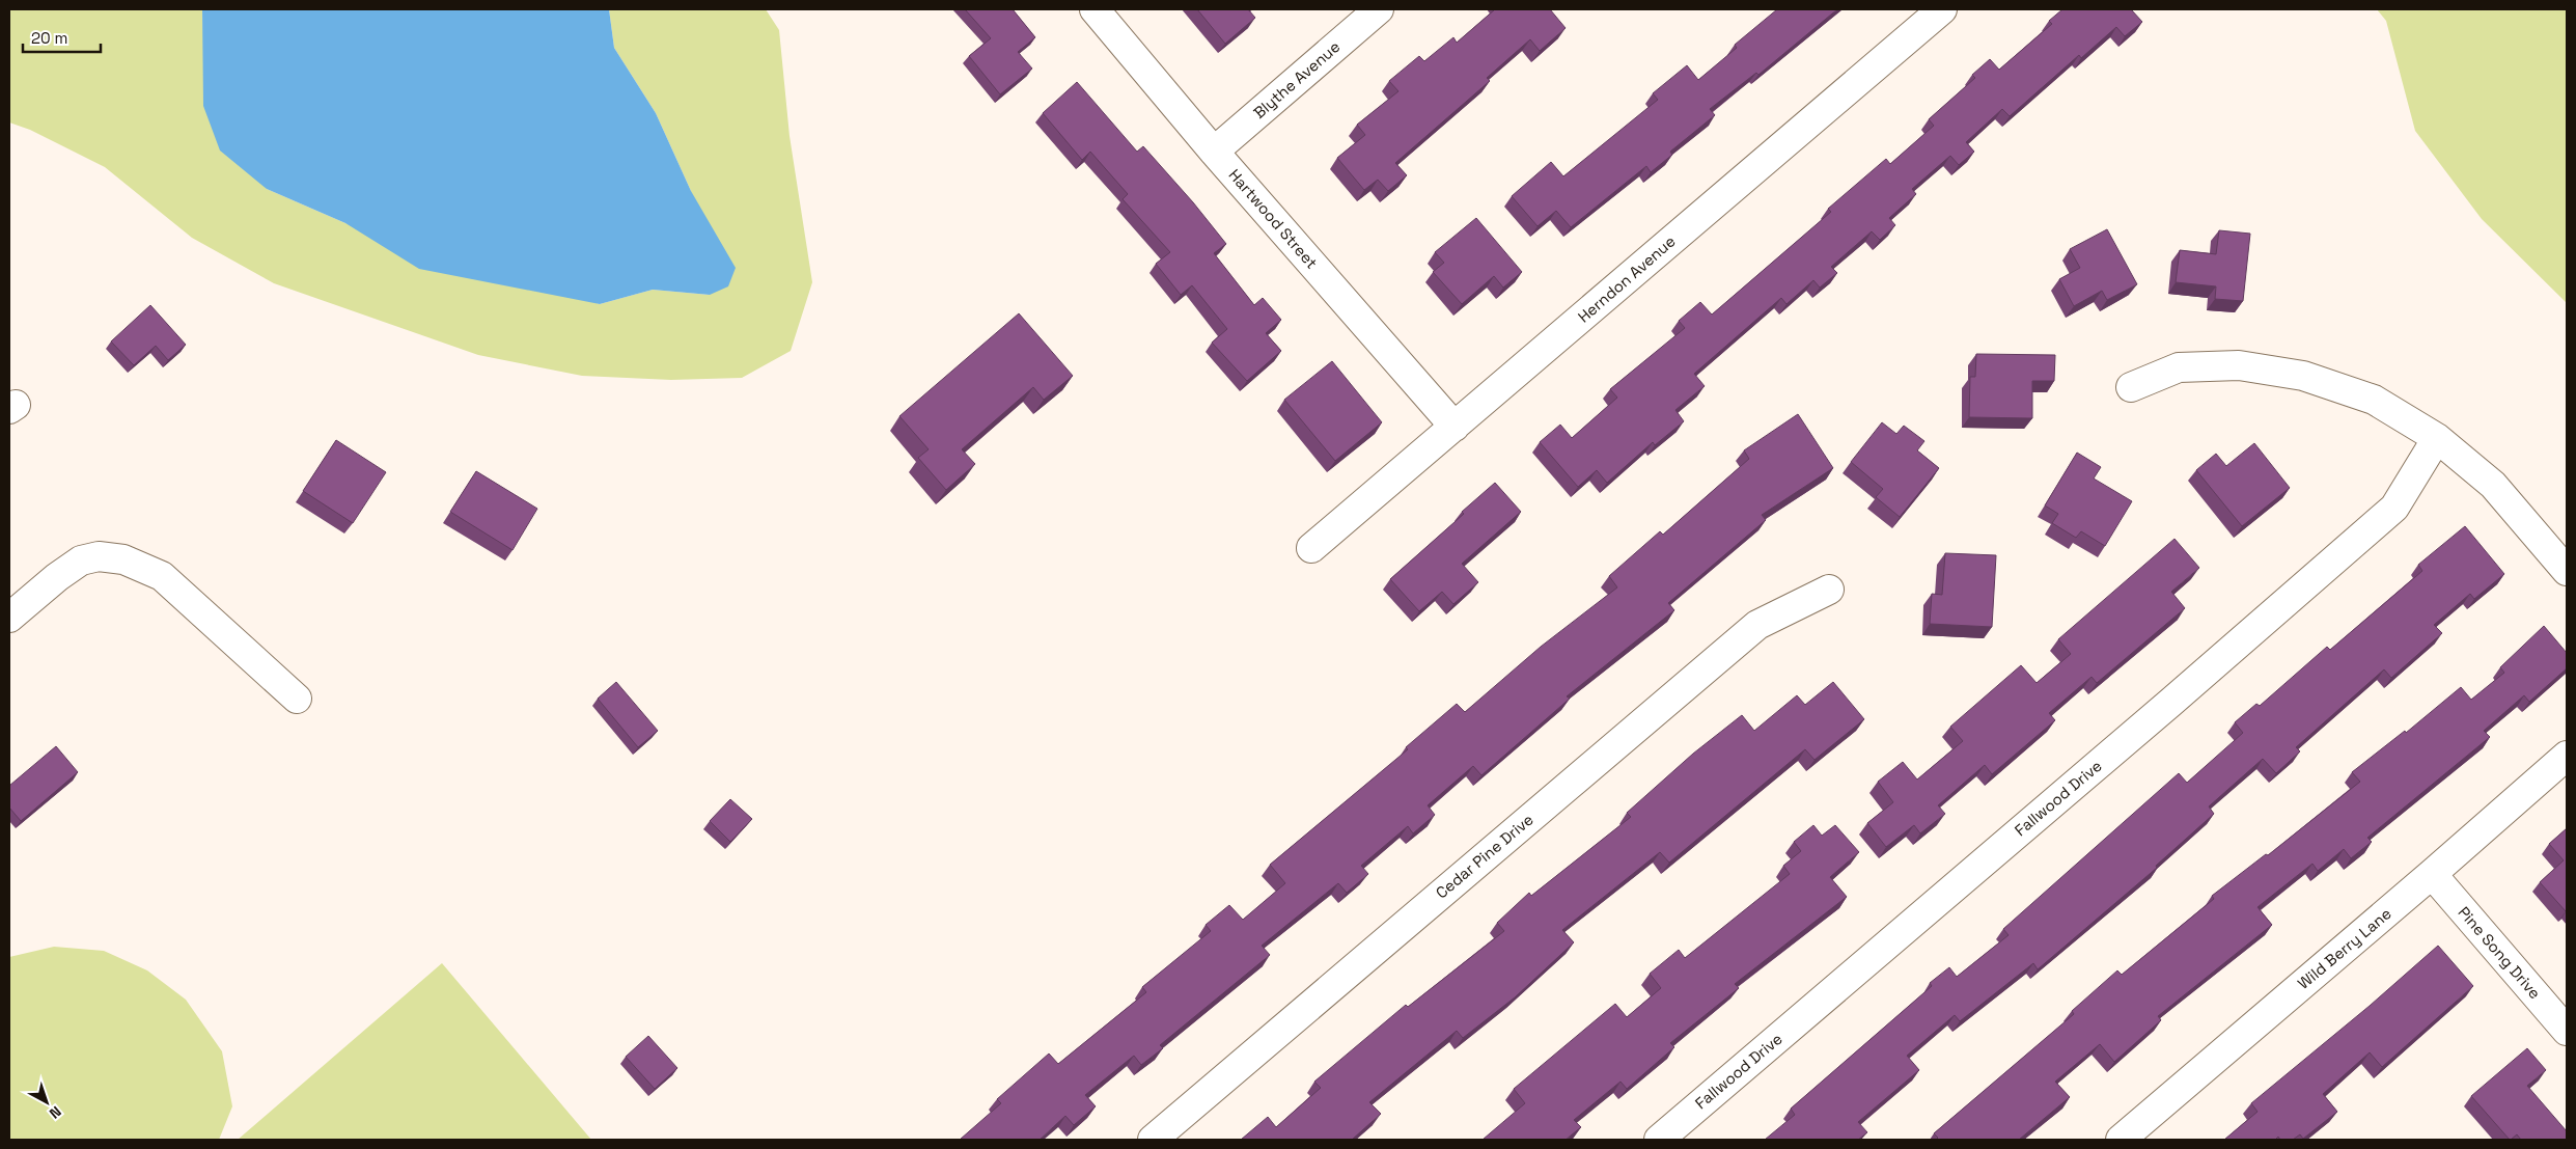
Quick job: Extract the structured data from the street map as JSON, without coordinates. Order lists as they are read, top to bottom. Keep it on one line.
{"streets":{"street":["Blythe Avenue","Hartwood Street","Herndon Avenue","Fallwood Drive","Cedar Pine Drive","Wild Berry Lane","Pine Song Drive"]},"crossings":[["Blythe Avenue","Hartwood Street"],["Hartwood Street","Herndon Avenue"],["Wild Berry Lane","Pine Song Drive"]],"scale_bar":"20 m","north":"bottom right"}
